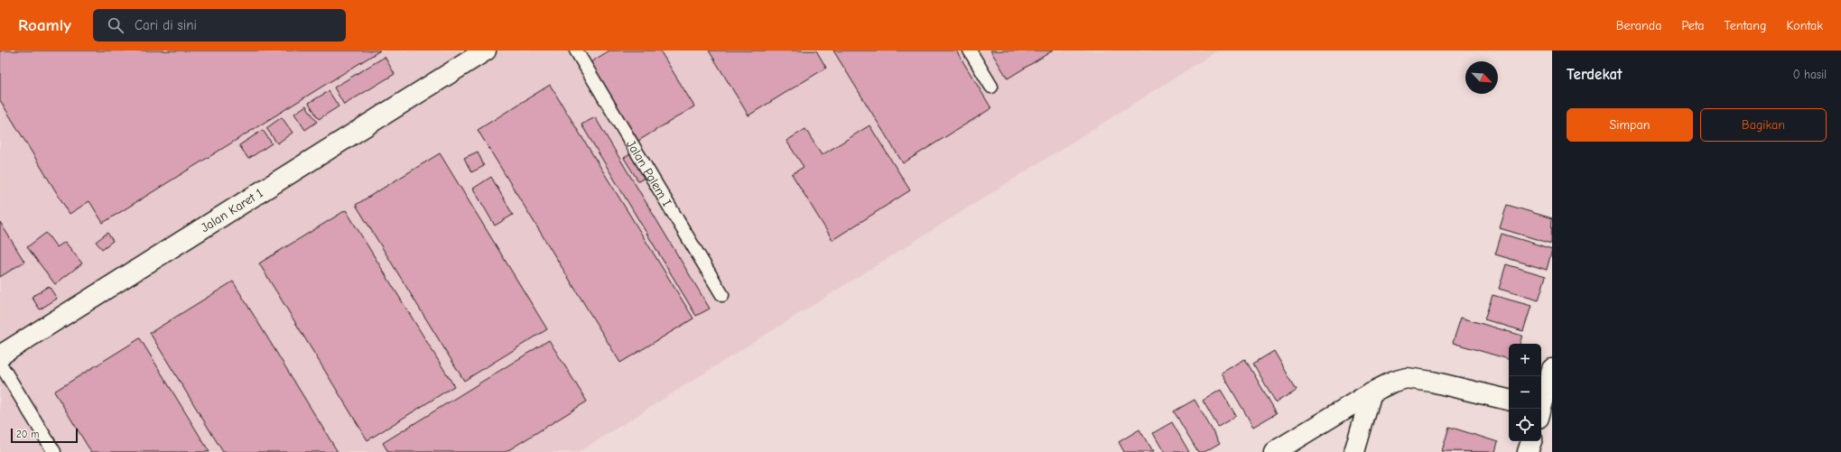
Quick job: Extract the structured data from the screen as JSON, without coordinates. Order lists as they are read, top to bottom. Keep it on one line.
{"streets":{"street":["Jalan Karet 1"],"lane":["Jalan Palem I"]},"scale_bar":"20 m","north":"bottom right","page":{"header":"Roamly","search":"Cari di sini","nav":["Beranda","Peta","Tentang","Kontak"],"heading":["Terdekat","0 hasil"],"buttons":["Simpan","Bagikan"],"map_buttons":["+","−"],"scale":"20 m"}}
